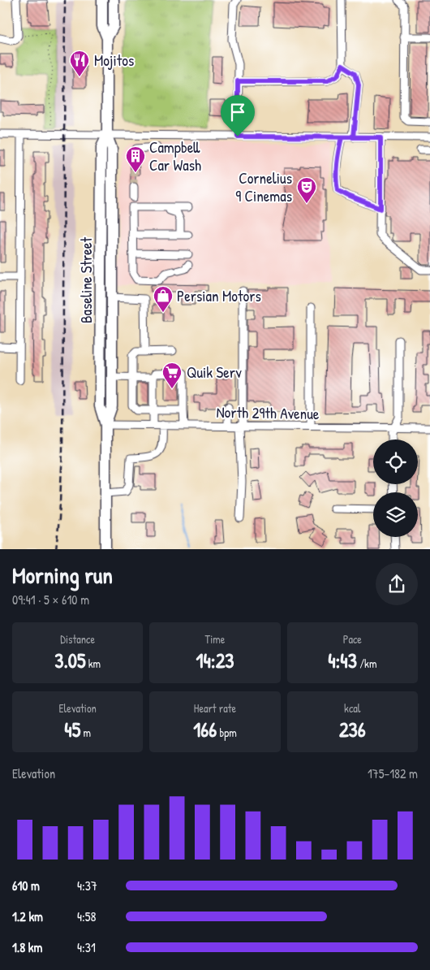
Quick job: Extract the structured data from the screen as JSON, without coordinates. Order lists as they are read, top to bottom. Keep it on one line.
{"streets":{"highway":["Baseline Street"],"street":["North 29th Avenue"]},"crossings":[["Baseline Street","North 29th Avenue"]],"places":{"restaurant":["Mojitos"],"building":["Campbell Car Wash"],"theatre":["Cornelius 9 Cinemas"],"shop":["Persian Motors"],"supermarket":["Quik Serv"]},"page":{"heading":["Morning run","09:41 · 5 × 610 m"],"stats":[["Distance","3.05 km"],["Time","14:23"],["Pace","4:43 /km"],["Elevation","45 m"],["Heart rate","166 bpm"],["kcal","236"]],"chart":["Elevation","175–182 m"],"list":[{"name":"610 m","note":"4:37"},{"name":"1.2 km","note":"4:58"},{"name":"1.8 km","note":"4:31"}]}}
